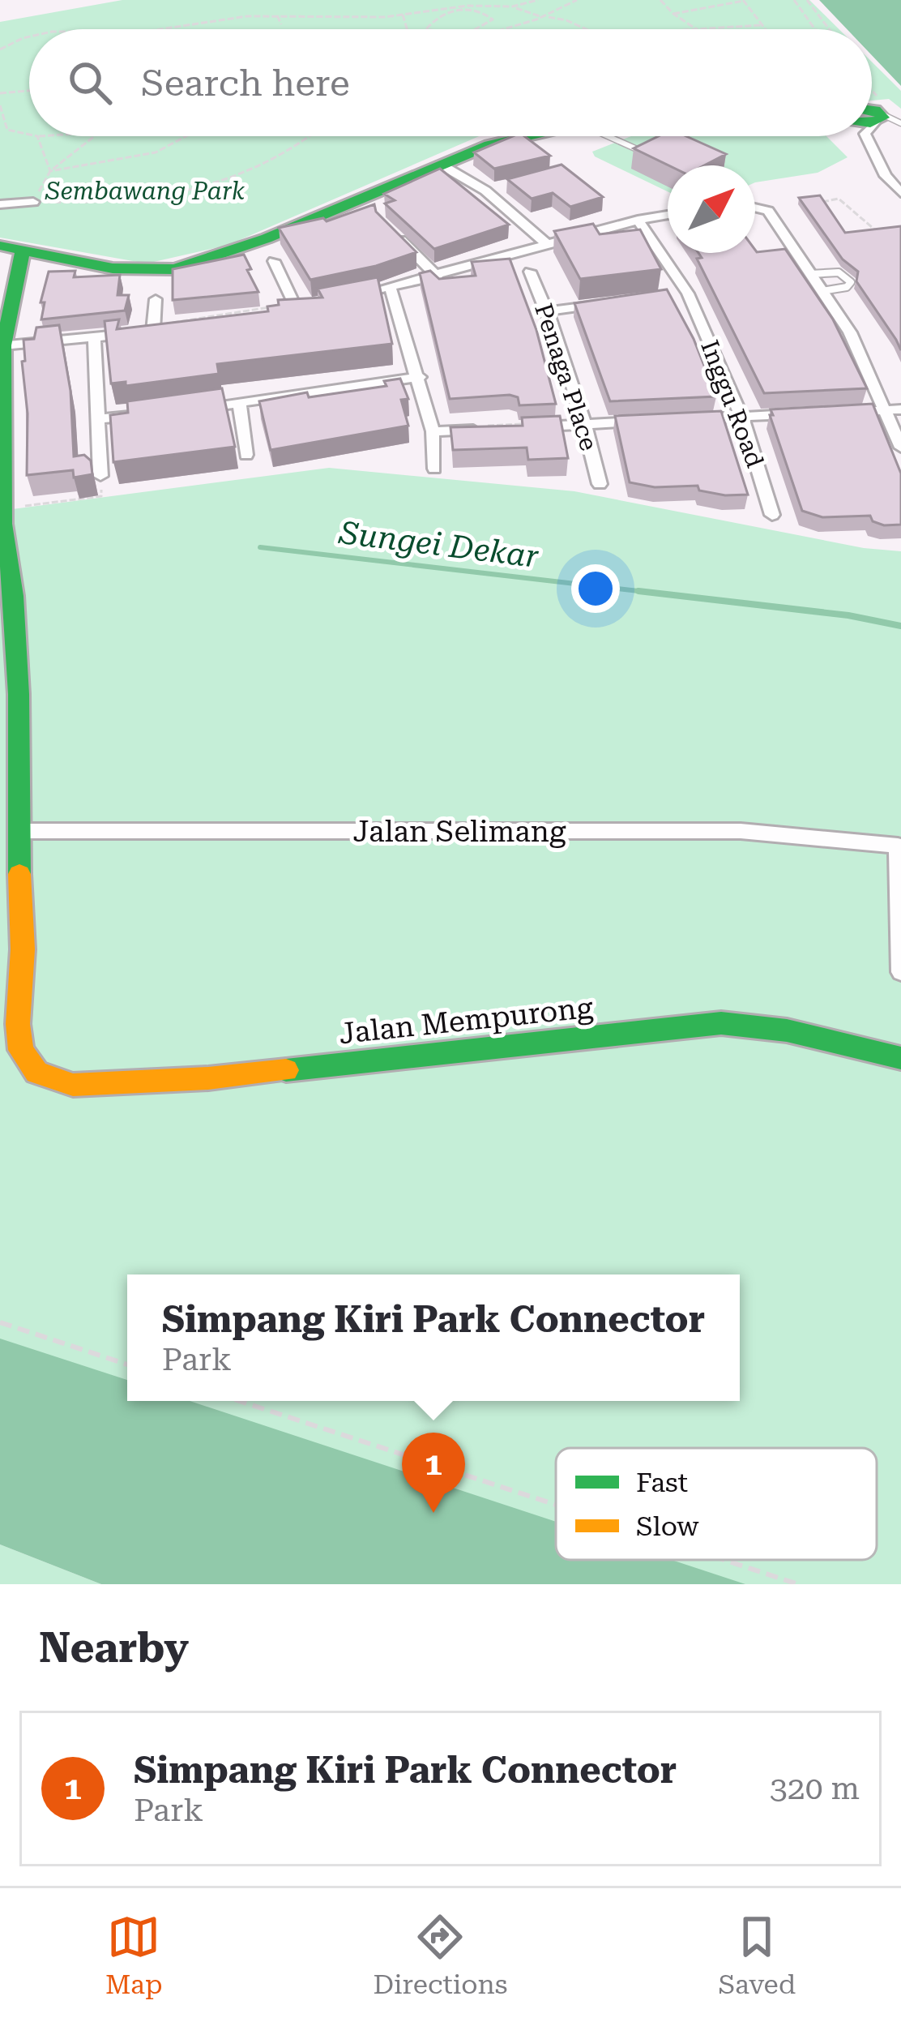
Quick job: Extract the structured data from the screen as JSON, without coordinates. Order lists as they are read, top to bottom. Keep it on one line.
{"streets":{"street":["Penaga Place","Inggu Road","Jalan Selimang","Jalan Mempurong"]},"crossings":[["Jalan Selimang","Jalan Mempurong"]],"water":["Sungei Dekar"],"parks":["Sembawang Park"],"legend":["Fast","Slow"],"north":"top right","page":{"search":"Search here","popup":["Simpang Kiri Park Connector","Park"],"pins":"1","heading":"Nearby","list":[{"mark":"1","name":"Simpang Kiri Park Connector","note":"Park","value":"320 m"}],"nav":["Map","Directions","Saved"]}}
